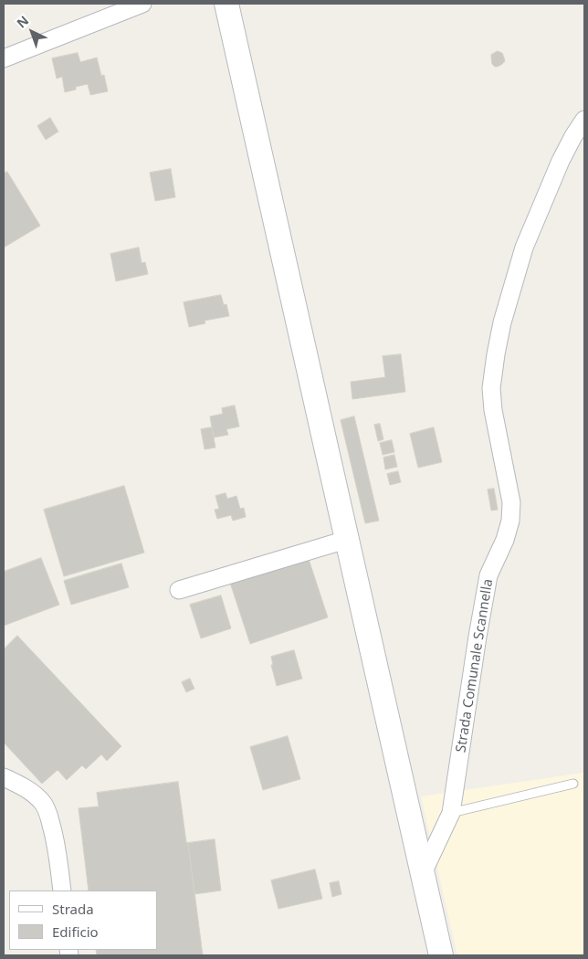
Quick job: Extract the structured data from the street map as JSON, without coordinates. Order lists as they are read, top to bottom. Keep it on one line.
{"streets":{"street":["Strada Comunale Scannella"]},"legend":["Strada","Edificio"],"north":"top left"}
